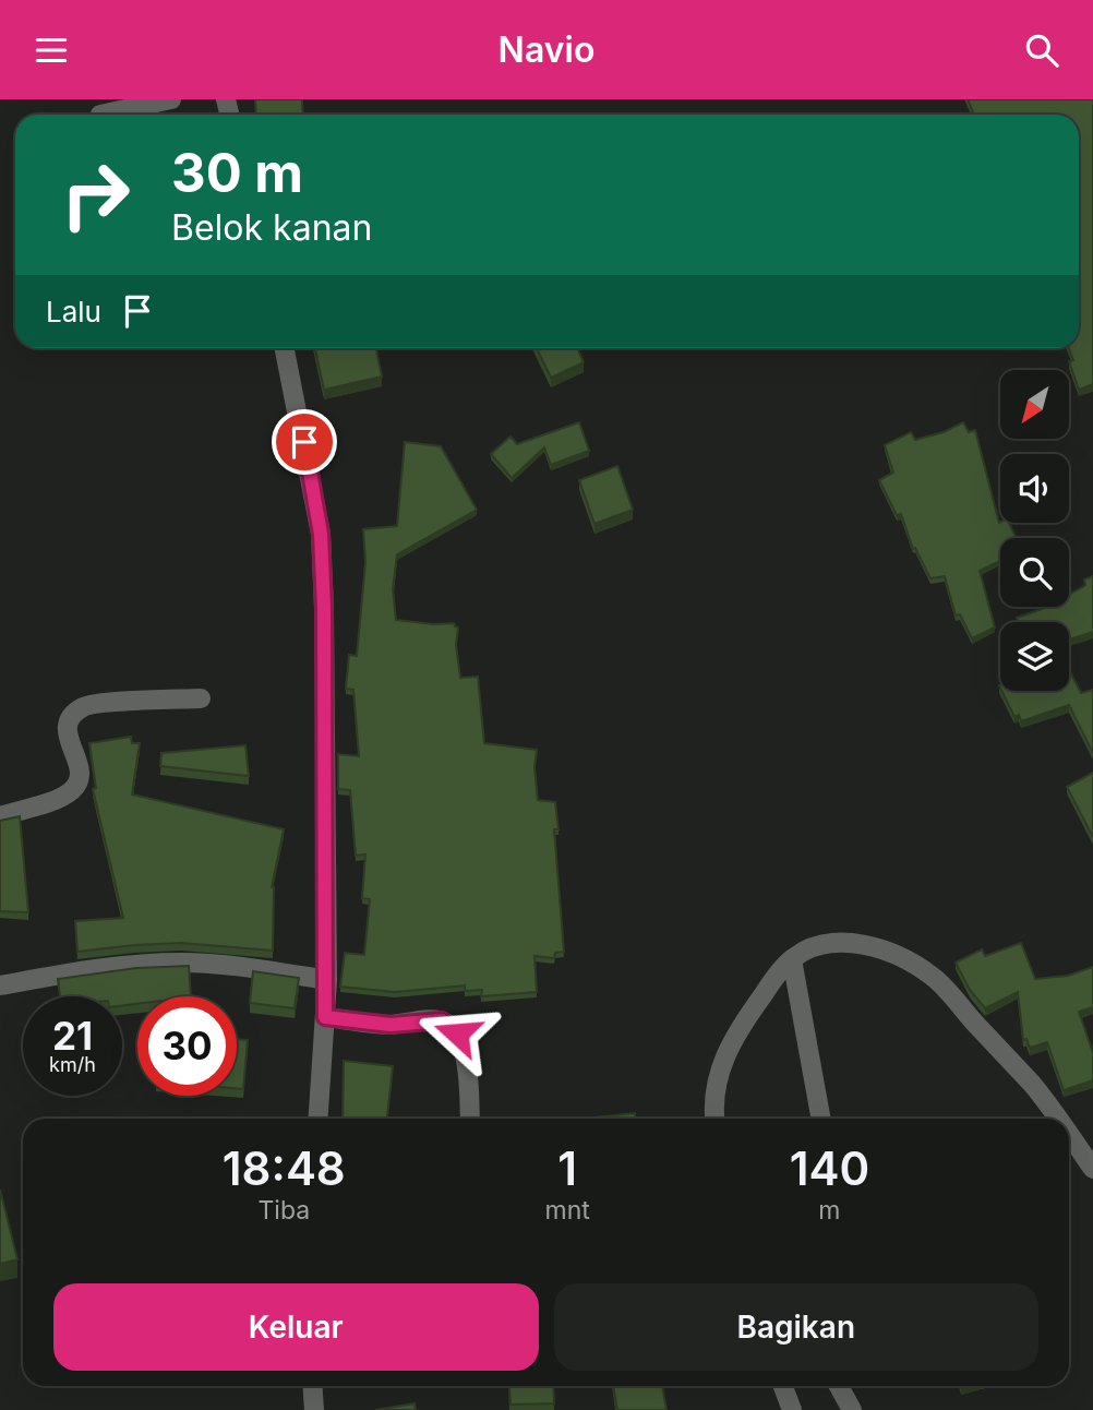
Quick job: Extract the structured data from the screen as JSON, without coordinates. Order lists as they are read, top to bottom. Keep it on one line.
{"north":"bottom left","page":{"header":"Navio","turn":["30 m","Belok kanan"],"then":"Lalu","speed":"21 km/h","limit":"30","eta":["18:48","Tiba","1","mnt","140","m"],"buttons":["Keluar","Bagikan"]}}
